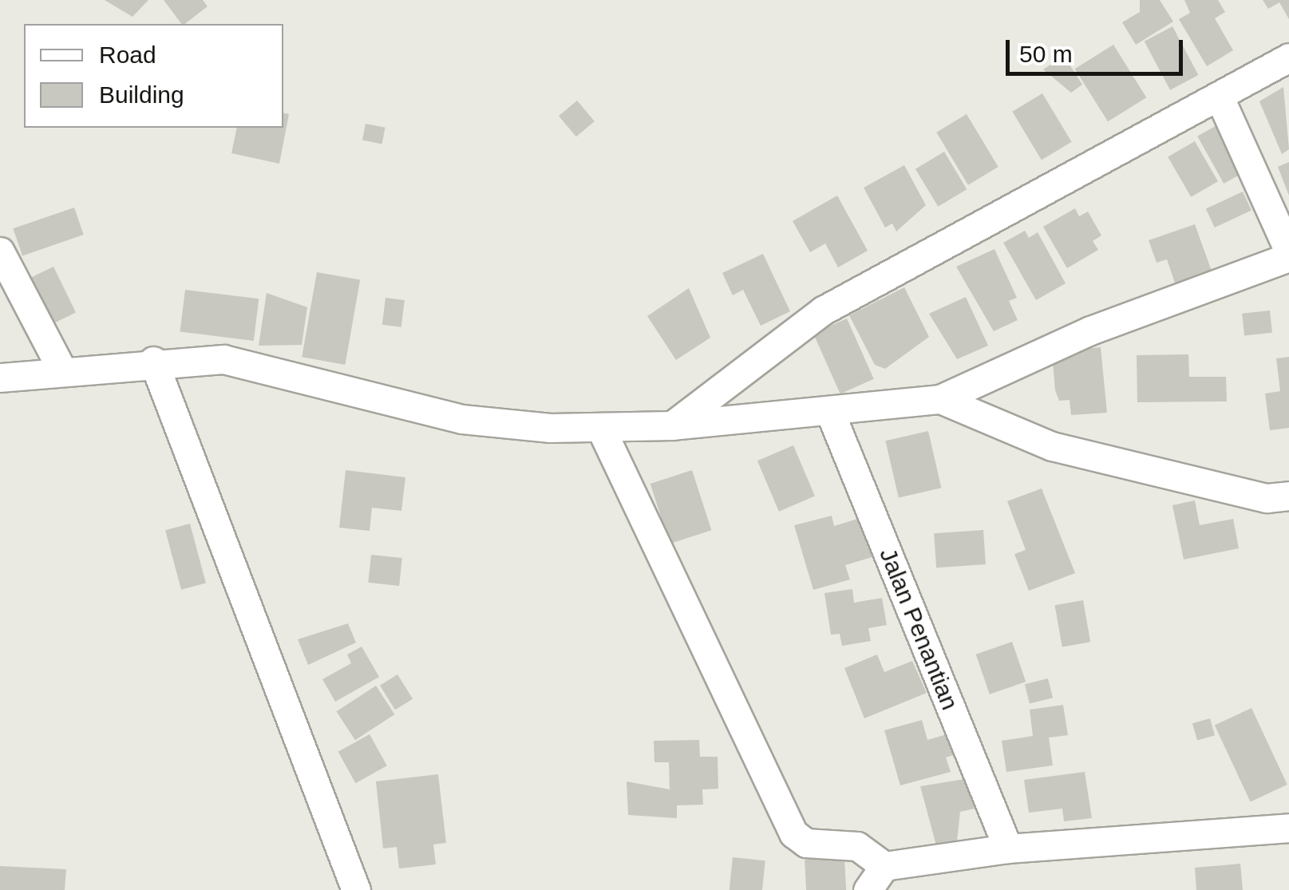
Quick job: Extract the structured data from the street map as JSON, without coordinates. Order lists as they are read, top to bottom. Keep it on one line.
{"streets":{"street":["Jalan Penantian"]},"legend":["Road","Building"],"scale_bar":"50 m"}
